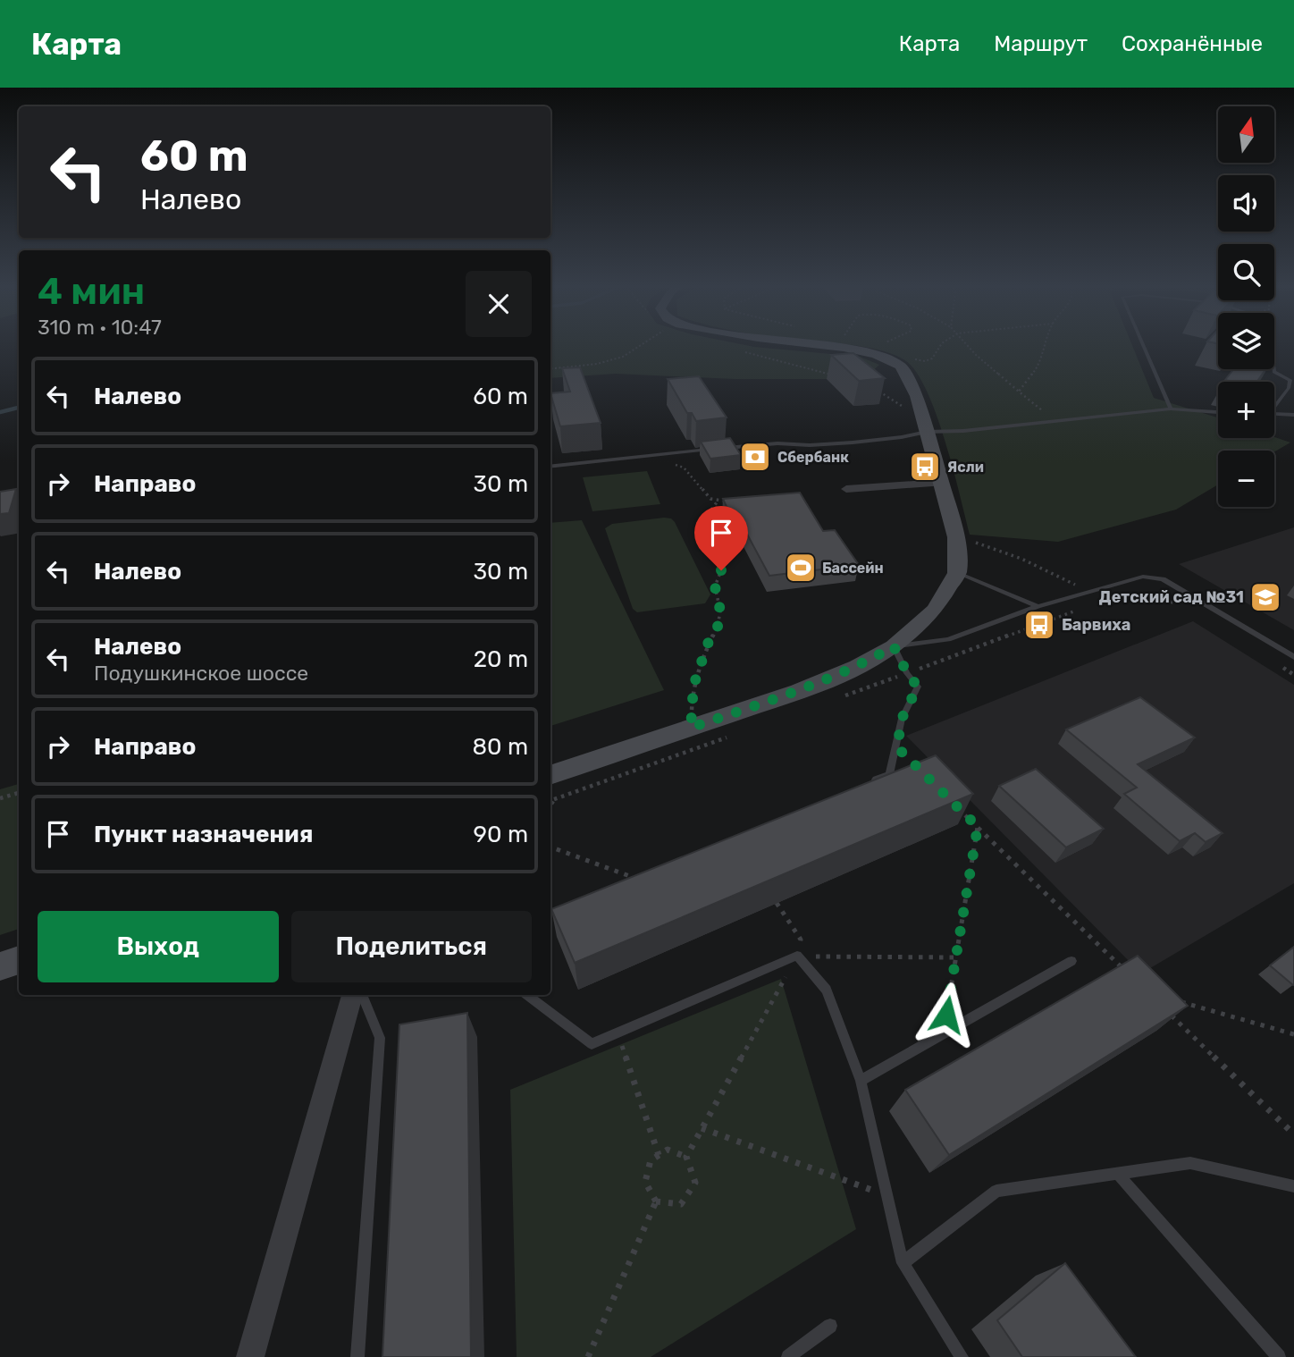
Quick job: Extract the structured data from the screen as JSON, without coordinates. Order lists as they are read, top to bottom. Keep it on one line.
{"places":{"bank":["Сбербанк"],"bus stop":["Ясли","Барвиха"],"sports":["Бассейн"],"school or university":["Детский сад №31"]},"north":"top","page":{"header":"Карта","nav":["Карта","Маршрут","Сохранённые"],"map_buttons":["+","−"],"turn":["60 m","Налево"],"heading":["4 мин","310 m · 10:47"],"list":[{"name":"Налево","value":"60 m"},{"name":"Направо","value":"30 m"},{"name":"Налево","value":"30 m"},{"name":"Налево","note":"Подушкинское шоссе","value":"20 m"},{"name":"Направо","value":"80 m"},{"name":"Пункт назначения","value":"90 m"}],"buttons":["Выход","Поделиться"]}}
